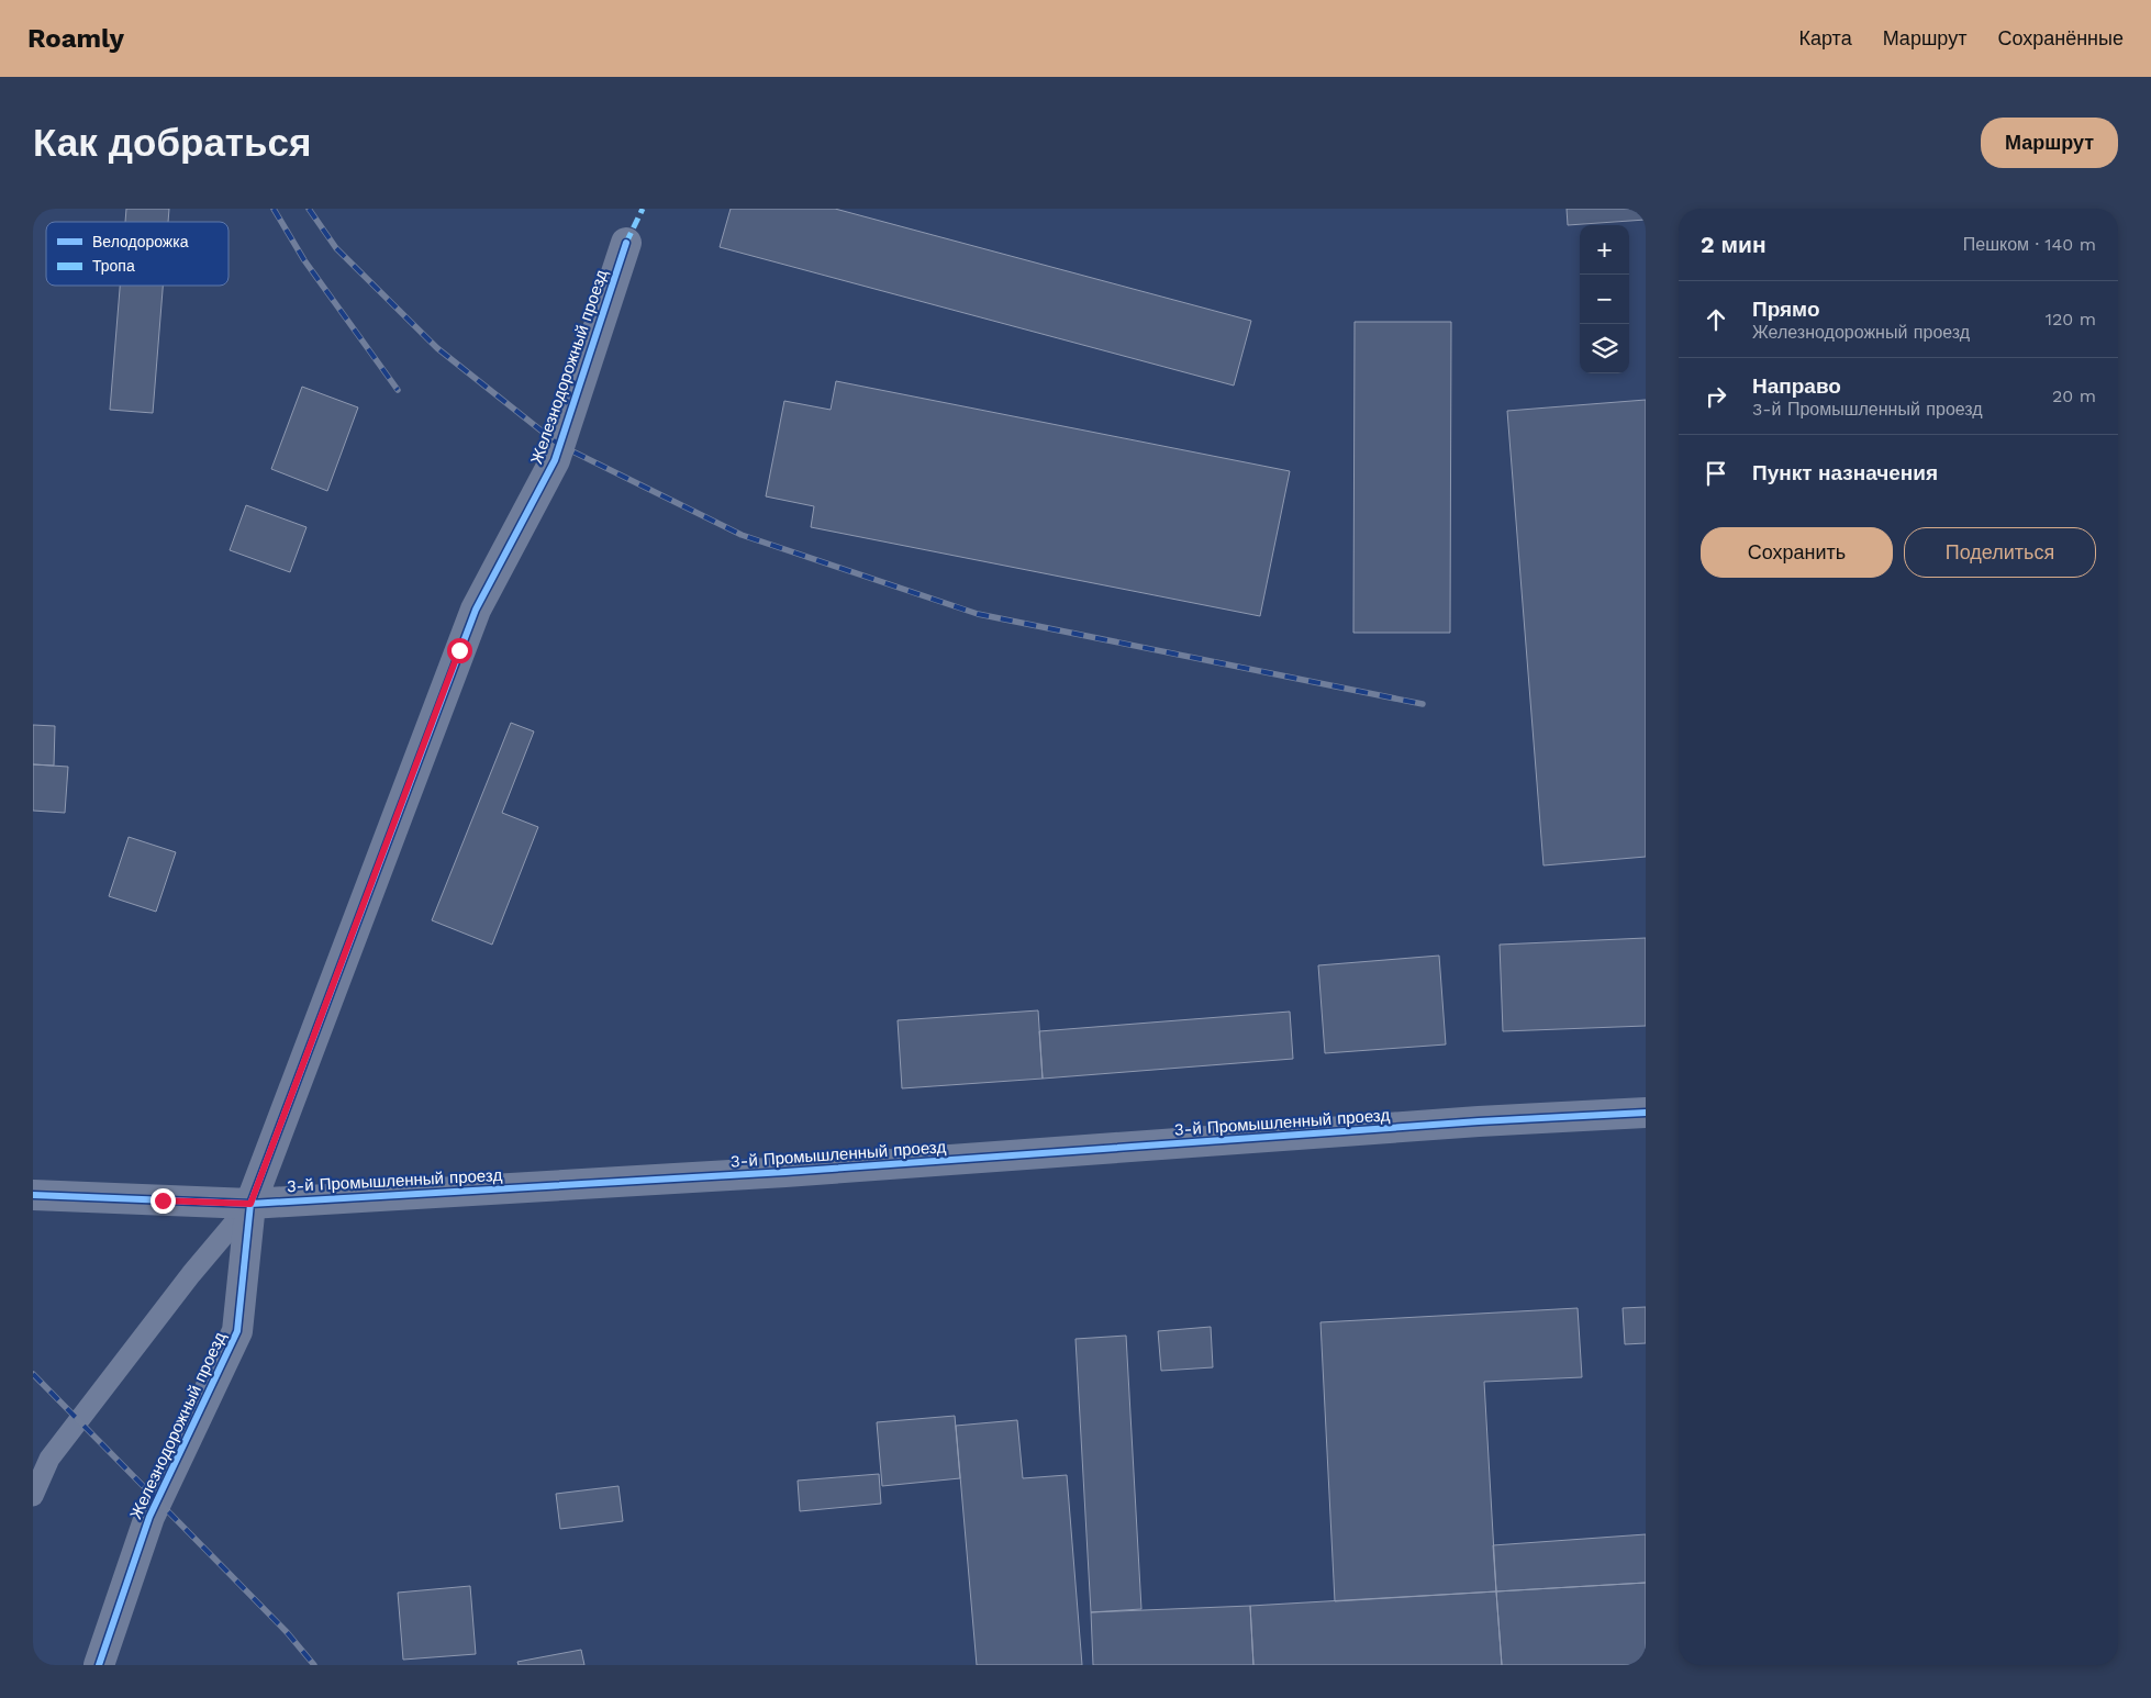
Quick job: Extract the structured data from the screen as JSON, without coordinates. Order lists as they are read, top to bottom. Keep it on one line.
{"streets":{"street":["Железнодорожный проезд","3-й Промышленный проезд"]},"crossings":[["Железнодорожный проезд","3-й Промышленный проезд"]],"legend":["Велодорожка","Тропа"],"page":{"header":"Roamly","nav":["Карта","Маршрут","Сохранённые"],"buttons":["Маршрут",["Сохранить","Поделиться"]],"title":"Как добраться","heading":["2 мин","Пешком · 140 m"],"map_buttons":["+","−"],"list":[["Прямо","Железнодорожный проезд","120 m"],["Направо","3-й Промышленный проезд","20 m"],"Пункт назначения"]}}
